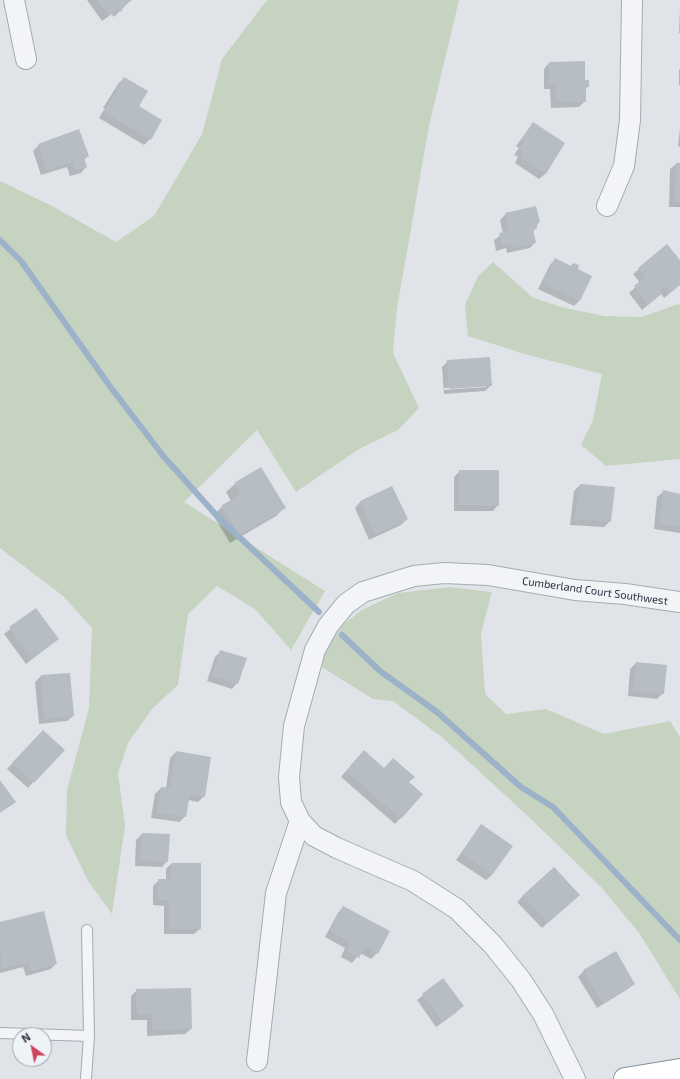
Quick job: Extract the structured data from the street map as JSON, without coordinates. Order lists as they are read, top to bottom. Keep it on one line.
{"streets":{"street":["Cumberland Court Southwest"]},"north":"top left"}
